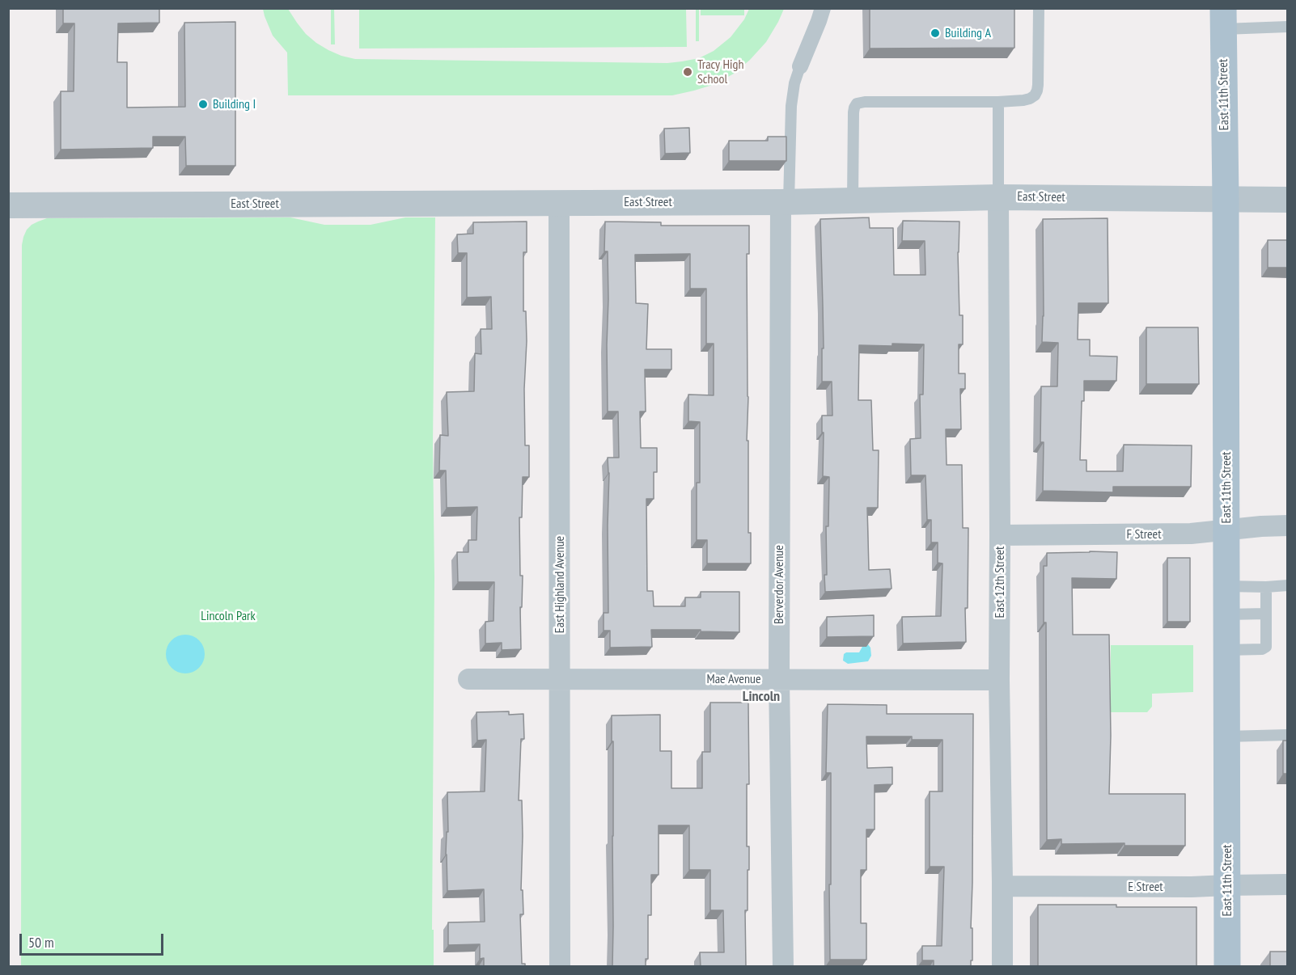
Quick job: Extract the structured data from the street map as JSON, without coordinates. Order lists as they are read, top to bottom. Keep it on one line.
{"streets":{"main road":["East 11th Street"],"street":["East Street","F Street","East 12th Street","East Highland Avenue","Berverdor Avenue","Mae Avenue","E Street"]},"crossings":[["East 11th Street","East Street"],["East 11th Street","F Street"],["East 11th Street","E Street"],["East Street","East 12th Street"],["East Street","East Highland Avenue"],["East Street","Berverdor Avenue"],["F Street","East 12th Street"],["East 12th Street","Mae Avenue"],["East 12th Street","E Street"],["East Highland Avenue","Mae Avenue"],["Berverdor Avenue","Mae Avenue"]],"districts":["Lincoln"],"parks":["Lincoln Park"],"places":["Building A","Tracy High School","Building I"],"scale_bar":"50 m"}
